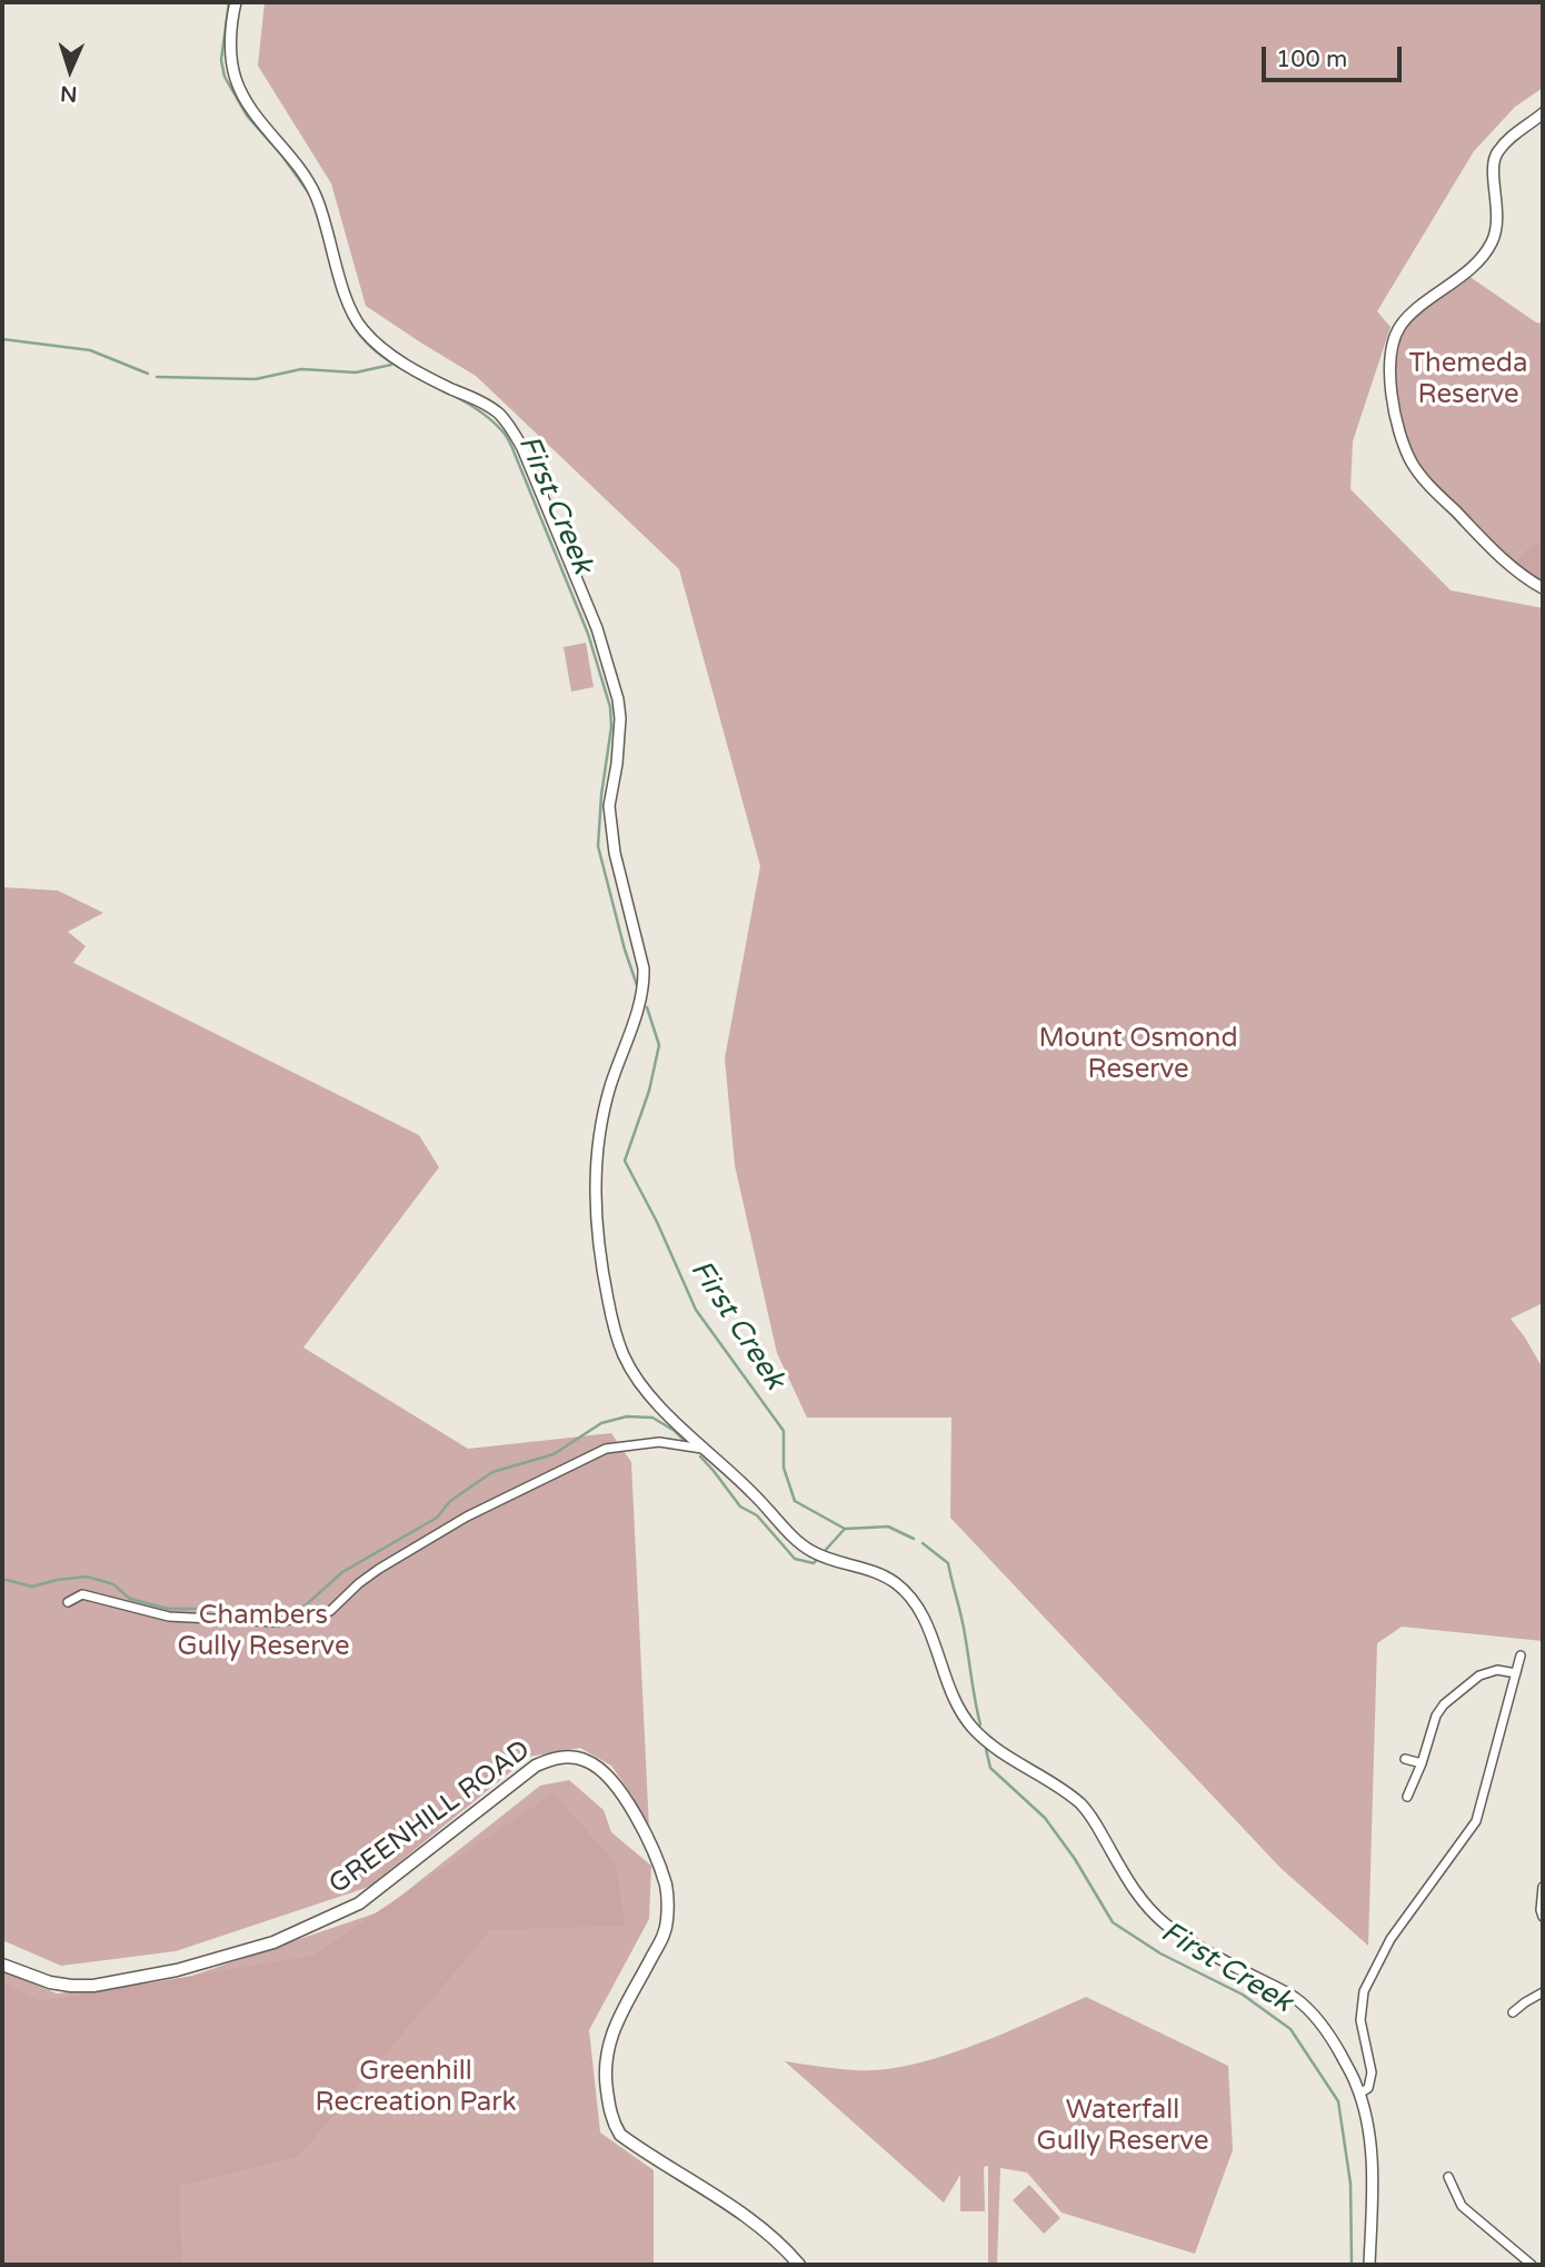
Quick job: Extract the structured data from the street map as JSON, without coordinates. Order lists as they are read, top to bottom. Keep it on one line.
{"streets":{"main road":["GREENHILL ROAD"]},"water":["First Creek"],"parks":["Themeda Reserve","Mount Osmond Reserve","Chambers Gully Reserve","Greenhill Recreation Park","Waterfall Gully Reserve"],"scale_bar":"100 m","north":"bottom"}
